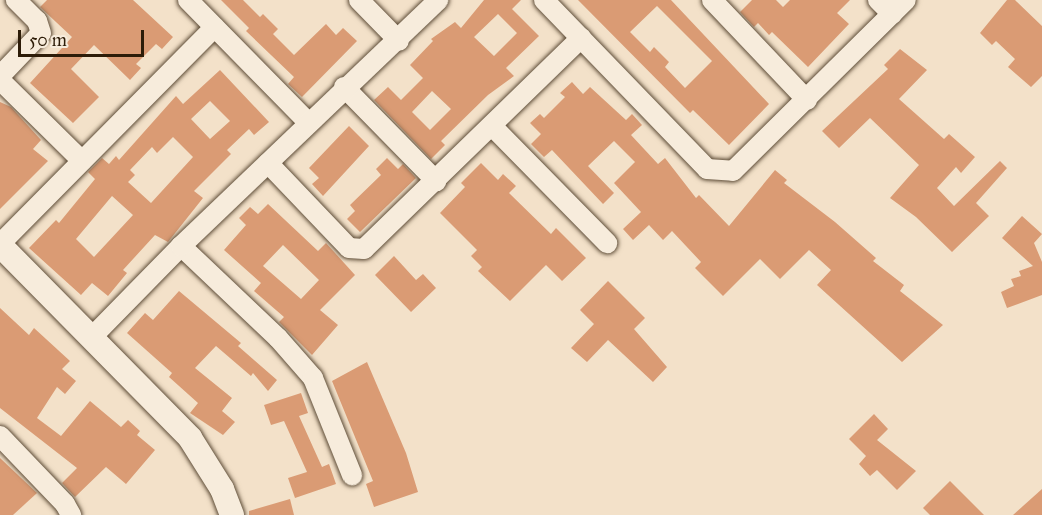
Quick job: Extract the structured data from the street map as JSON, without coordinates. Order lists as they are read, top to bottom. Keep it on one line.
{"scale_bar":"50 m"}
